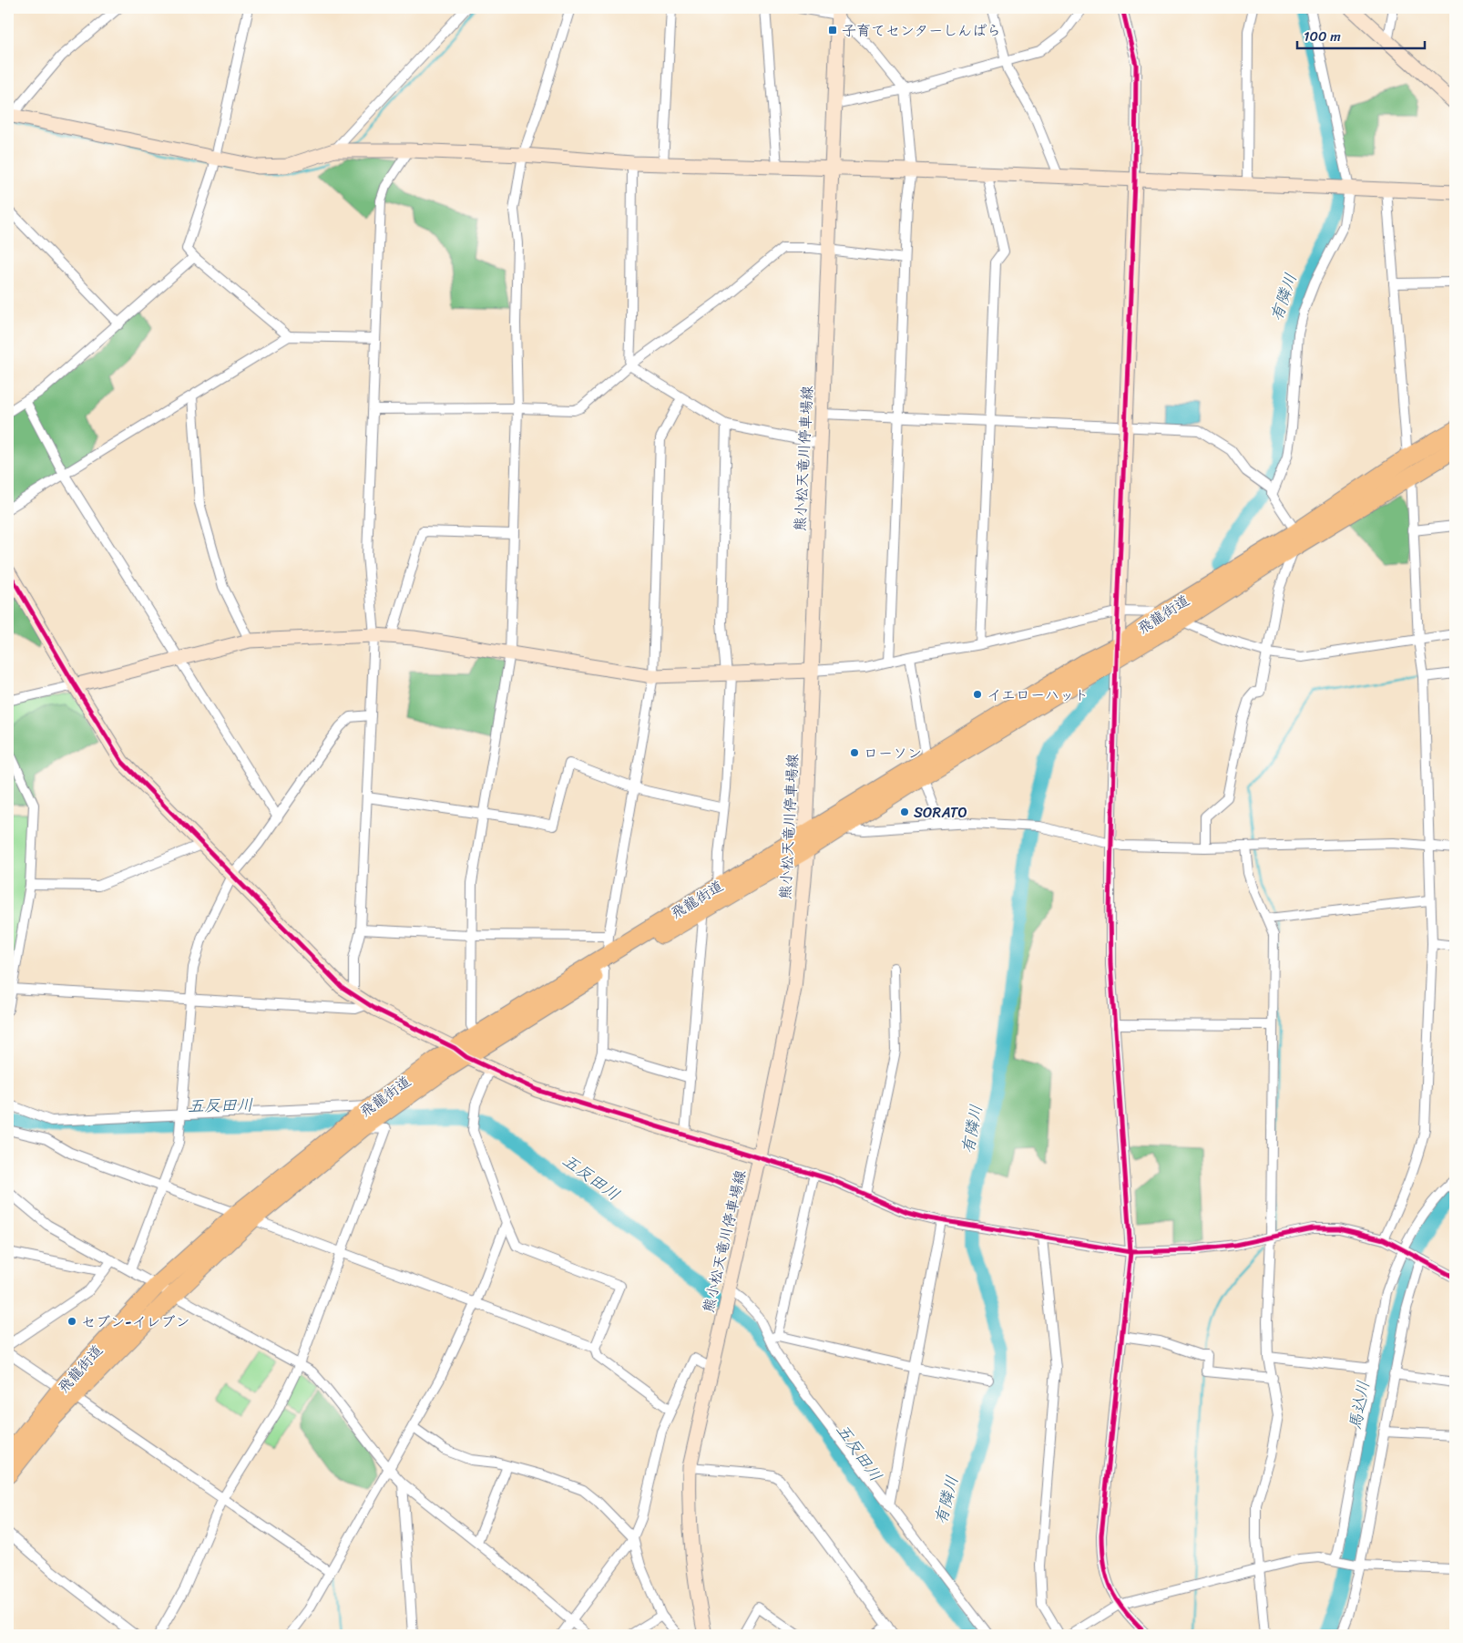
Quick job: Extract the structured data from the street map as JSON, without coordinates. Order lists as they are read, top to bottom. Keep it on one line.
{"streets":{"highway":["飛龍街道"],"street":["熊小松天竜川停車場線"]},"crossings":[["熊小松天竜川停車場線","飛龍街道"]],"water":["有隣川","五反田川","馬込川"],"places":{"transit":["子育てセンターしんぱら"],"other":["イエローハット","ローソン","SORATO","セブン-イレブン"]},"scale_bar":"100 m"}
